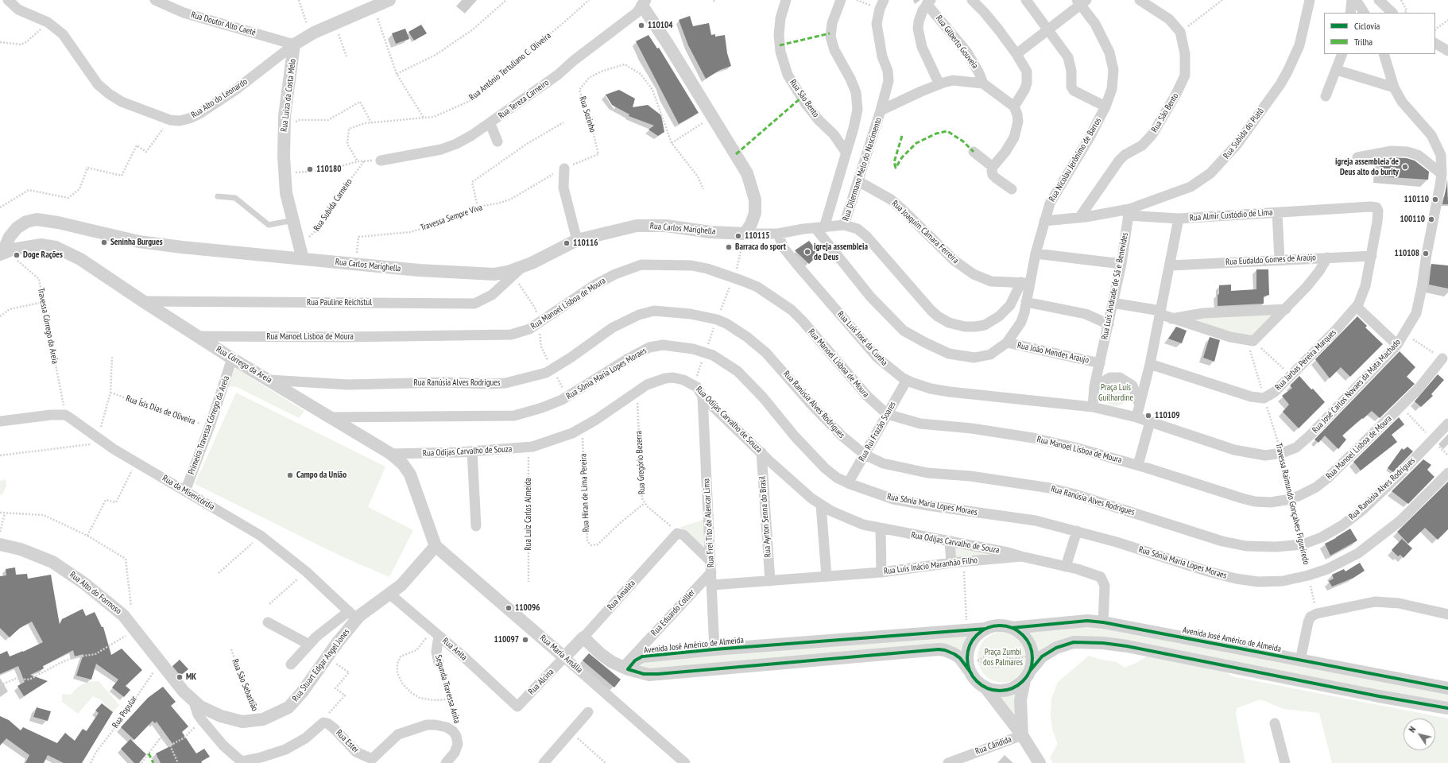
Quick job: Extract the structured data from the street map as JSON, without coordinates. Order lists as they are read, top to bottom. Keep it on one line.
{"streets":{"street":["Rua Doutor Alto Caeté","Rua Gilberto Gouveia","Rua Luiza da Costa Melo","Rua Alto do Leonardo","Rua São Bento","Rua Tereza Carneiro","Rua Subida do Platô","Rua Nicolau Jerônimo de Barros","Rua Dilermano Melo do Nascimento","Rua Almir Custódio de Lima","Rua Carlos Marighella","Rua Joaquim Câmara Ferreira","Rua Eudaldo Gomes de Araújo","Rua Luís Andrade de Sá e Benevides","Rua Pauline Reichstul","Rua Manoel Lisboa de Moura","Rua Luís José da Cunha","Rua João Mendes Araujo","Rua Jarbas Pereira Marques","Rua Córrego da Areia","Rua Sônia Maria Lopes Moraes","Rua Ranúsia Alves Rodrigues","Rua José Carlos Novaes da Mata Machado","Rua Odijas Carvalho de Souza","Primeira Travessa Córrego da Areia","Rua Rui Frazão Soares","Rua da Misericórdia","Rua Ayrton Senna do Brasil","Rua Frei Tito de Alencar Lima","Rua Luís Inácio Maranhão Filho","Rua Alto do Formoso","Rua Amalita","Rua Eduardo Collier","Avenida José Américo de Almeida","Rua Anita","Rua Maria Amália","Rua Stuart Edgar Angel Jones","Rua Alcina","Segunda Travessa Anita","Rua Ester","Rua Cândida"],"path":["Rua Antônio Tertuliano C. Oliveira","Rua Sozinho","Rua Subida Carneiro","Travessa Sempre Viva","Travessa Córrego da Areia","Rua Ísis Dias de Oliveira","Rua Gregório Bezerra","Rua Hiran de Lima Pereira","Travessa Raimundo Gonçalves Figueiredo","Rua Luíz Carlos Almeida","Rua São Sebastião","Rua Popular"]},"crossings":[["Rua Doutor Alto Caeté","Rua Luiza da Costa Melo"],["Rua Doutor Alto Caeté","Rua Alto do Leonardo"],["Rua Gilberto Gouveia","Rua Dilermano Melo do Nascimento"],["Rua Luiza da Costa Melo","Rua Alto do Leonardo"],["Rua Luiza da Costa Melo","Rua Subida Carneiro"],["Rua Luiza da Costa Melo","Rua Carlos Marighella"],["Rua São Bento","Rua Subida do Platô"],["Rua Sozinho","Travessa Sempre Viva"],["Rua Subida do Platô","Rua Nicolau Jerônimo de Barros"],["Rua Subida do Platô","Rua Luís Andrade de Sá e Benevides"],["Rua Nicolau Jerônimo de Barros","Rua Joaquim Câmara Ferreira"],["Rua Nicolau Jerônimo de Barros","Rua João Mendes Araujo"],["Rua Dilermano Melo do Nascimento","Rua Carlos Marighella"],["Rua Dilermano Melo do Nascimento","Rua Joaquim Câmara Ferreira"],["Rua Dilermano Melo do Nascimento","Rua Luís José da Cunha"],["Rua Almir Custódio de Lima","Rua Eudaldo Gomes de Araújo"],["Rua Almir Custódio de Lima","Rua Jarbas Pereira Marques"],["Rua Almir Custódio de Lima","Rua José Carlos Novaes da Mata Machado"],["Travessa Sempre Viva","Rua Carlos Marighella"],["Rua Carlos Marighella","Rua Pauline Reichstul"],["Rua Carlos Marighella","Travessa Córrego da Areia"],["Rua Carlos Marighella","Rua Córrego da Areia"],["Rua Eudaldo Gomes de Araújo","Rua Jarbas Pereira Marques"],["Rua Luís Andrade de Sá e Benevides","Rua Luís José da Cunha"],["Rua Luís Andrade de Sá e Benevides","Rua João Mendes Araujo"],["Rua Luís Andrade de Sá e Benevides","Rua José Carlos Novaes da Mata Machado"],["Rua Pauline Reichstul","Rua Córrego da Areia"],["Rua Manoel Lisboa de Moura","Rua Córrego da Areia"],["Rua Manoel Lisboa de Moura","Rua Rui Frazão Soares"],["Rua Manoel Lisboa de Moura","Travessa Raimundo Gonçalves Figueiredo"],["Travessa Córrego da Areia","Rua Córrego da Areia"],["Travessa Córrego da Areia","Rua da Misericórdia"],["Rua Luís José da Cunha","Rua José Carlos Novaes da Mata Machado"],["Rua Luís José da Cunha","Rua Rui Frazão Soares"],["Rua Jarbas Pereira Marques","Travessa Raimundo Gonçalves Figueiredo"],["Rua Córrego da Areia","Rua Sônia Maria Lopes Moraes"],["Rua Córrego da Areia","Rua Ranúsia Alves Rodrigues"],["Rua Córrego da Areia","Rua Odijas Carvalho de Souza"],["Rua Córrego da Areia","Primeira Travessa Córrego da Areia"],["Rua Córrego da Areia","Rua Maria Amália"],["Rua Córrego da Areia","Rua Stuart Edgar Angel Jones"],["Rua Sônia Maria Lopes Moraes","Rua Rui Frazão Soares"],["Rua Sônia Maria Lopes Moraes","Travessa Raimundo Gonçalves Figueiredo"],["Rua Ranúsia Alves Rodrigues","Rua Rui Frazão Soares"],["Rua Ranúsia Alves Rodrigues","Travessa Raimundo Gonçalves Figueiredo"],["Rua José Carlos Novaes da Mata Machado","Travessa Raimundo Gonçalves Figueiredo"],["Rua Ísis Dias de Oliveira","Primeira Travessa Córrego da Areia"],["Rua Odijas Carvalho de Souza","Rua Gregório Bezerra"],["Rua Odijas Carvalho de Souza","Rua Hiran de Lima Pereira"],["Rua Odijas Carvalho de Souza","Rua Luíz Carlos Almeida"],["Rua Odijas Carvalho de Souza","Rua Ayrton Senna do Brasil"],["Rua Odijas Carvalho de Souza","Rua Frei Tito de Alencar Lima"],["Rua Odijas Carvalho de Souza","Rua Luís Inácio Maranhão Filho"],["Primeira Travessa Córrego da Areia","Rua da Misericórdia"],["Rua Gregório Bezerra","Rua Hiran de Lima Pereira"],["Rua Gregório Bezerra","Rua Amalita"],["Rua da Misericórdia","Rua Stuart Edgar Angel Jones"],["Rua Ayrton Senna do Brasil","Rua Luís Inácio Maranhão Filho"],["Rua Frei Tito de Alencar Lima","Rua Luís Inácio Maranhão Filho"],["Rua Frei Tito de Alencar Lima","Rua Eduardo Collier"],["Rua Frei Tito de Alencar Lima","Avenida José Américo de Almeida"],["Rua Luís Inácio Maranhão Filho","Avenida José Américo de Almeida"],["Rua Alto do Formoso","Rua Stuart Edgar Angel Jones"],["Rua Alto do Formoso","Rua Popular"],["Rua Amalita","Rua Maria Amália"],["Rua Amalita","Rua Alcina"],["Rua Eduardo Collier","Avenida José Américo de Almeida"],["Rua Anita","Rua Stuart Edgar Angel Jones"],["Rua Anita","Rua Alcina"],["Rua Anita","Segunda Travessa Anita"],["Rua Maria Amália","Rua Stuart Edgar Angel Jones"],["Rua Maria Amália","Rua Alcina"],["Rua Stuart Edgar Angel Jones","Rua São Sebastião"]],"parks":["Praça Luís Guilhardine","Praça Zumbi dos Palmares"],"places":["110104","igreja assembleia de Deus alto do burity","110180","110110","100110","110115","Seninha Burgues","110116","Barraca do sport","igreja assembleia de Deus","110108","Doge Rações","110109","Campo da União","110096","110097","MK"],"legend":["Ciclovia","Trilha"],"north":"top left"}
